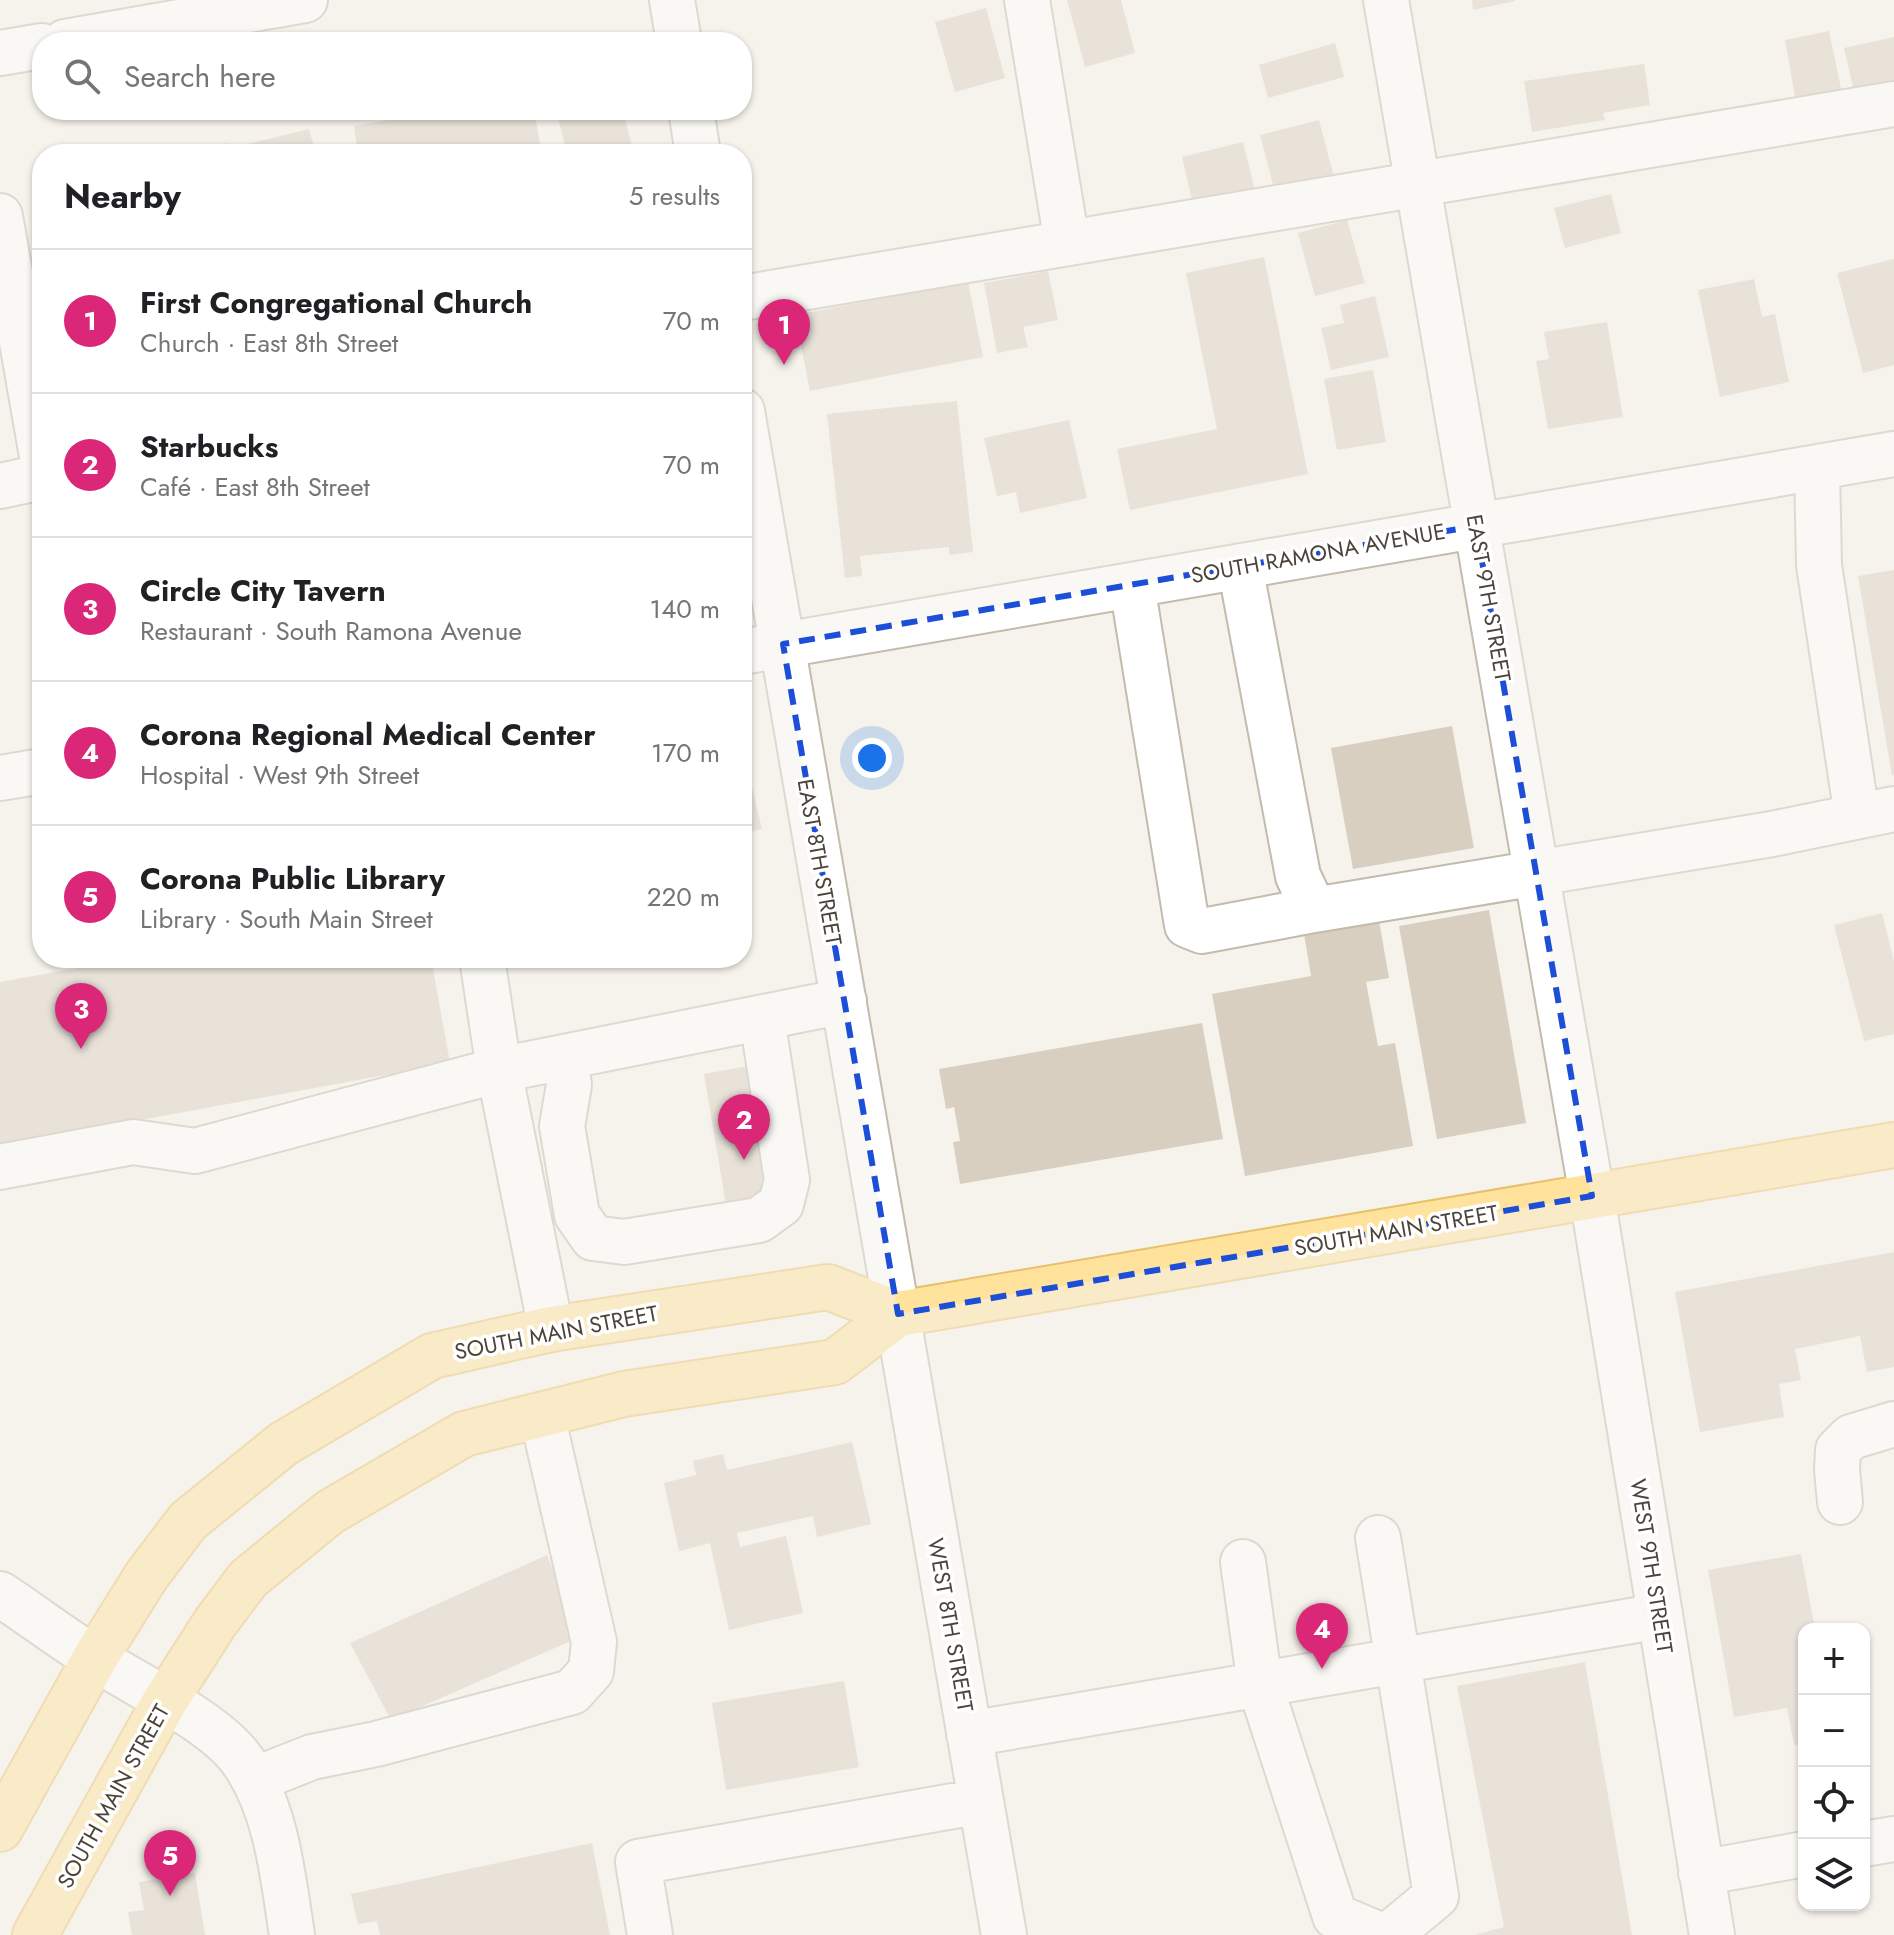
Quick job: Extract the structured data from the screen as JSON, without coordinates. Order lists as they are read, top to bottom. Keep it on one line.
{"streets":{"main road":["SOUTH MAIN STREET"],"street":["SOUTH RAMONA AVENUE","EAST 9TH STREET","EAST 8TH STREET","WEST 9TH STREET","WEST 8TH STREET"]},"crossings":[["SOUTH RAMONA AVENUE","EAST 9TH STREET"],["SOUTH RAMONA AVENUE","EAST 8TH STREET"],["EAST 9TH STREET","SOUTH MAIN STREET"],["EAST 9TH STREET","WEST 9TH STREET"],["EAST 8TH STREET","SOUTH MAIN STREET"],["EAST 8TH STREET","WEST 8TH STREET"],["SOUTH MAIN STREET","WEST 9TH STREET"],["SOUTH MAIN STREET","WEST 8TH STREET"]],"page":{"search":"Search here","heading":["Nearby","5 results"],"list":[{"mark":"1","name":"First Congregational Church","note":"Church · East 8th Street","value":"70 m"},{"mark":"2","name":"Starbucks","note":"Café · East 8th Street","value":"70 m"},{"mark":"3","name":"Circle City Tavern","note":"Restaurant · South Ramona Avenue","value":"140 m"},{"mark":"4","name":"Corona Regional Medical Center","note":"Hospital · West 9th Street","value":"170 m"},{"mark":"5","name":"Corona Public Library","note":"Library · South Main Street","value":"220 m"}],"pins":["1","3","2","4","5"],"map_buttons":["+","−"]}}
